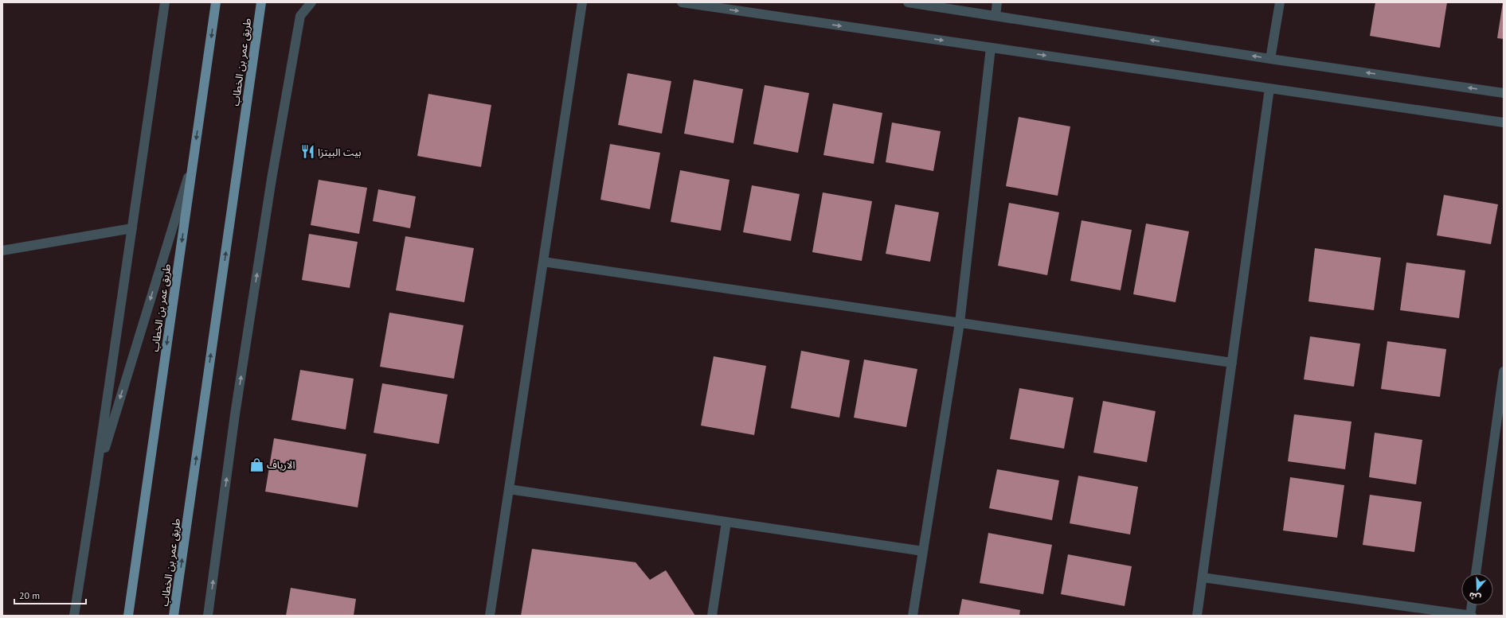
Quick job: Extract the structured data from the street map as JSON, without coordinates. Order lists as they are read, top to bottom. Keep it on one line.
{"streets":{"main road":["طريق عمر بن الخطاب"]},"places":{"restaurant":["بيت البيتزا"],"shop":["الارياف"]},"scale_bar":"20 m","north":"bottom"}
